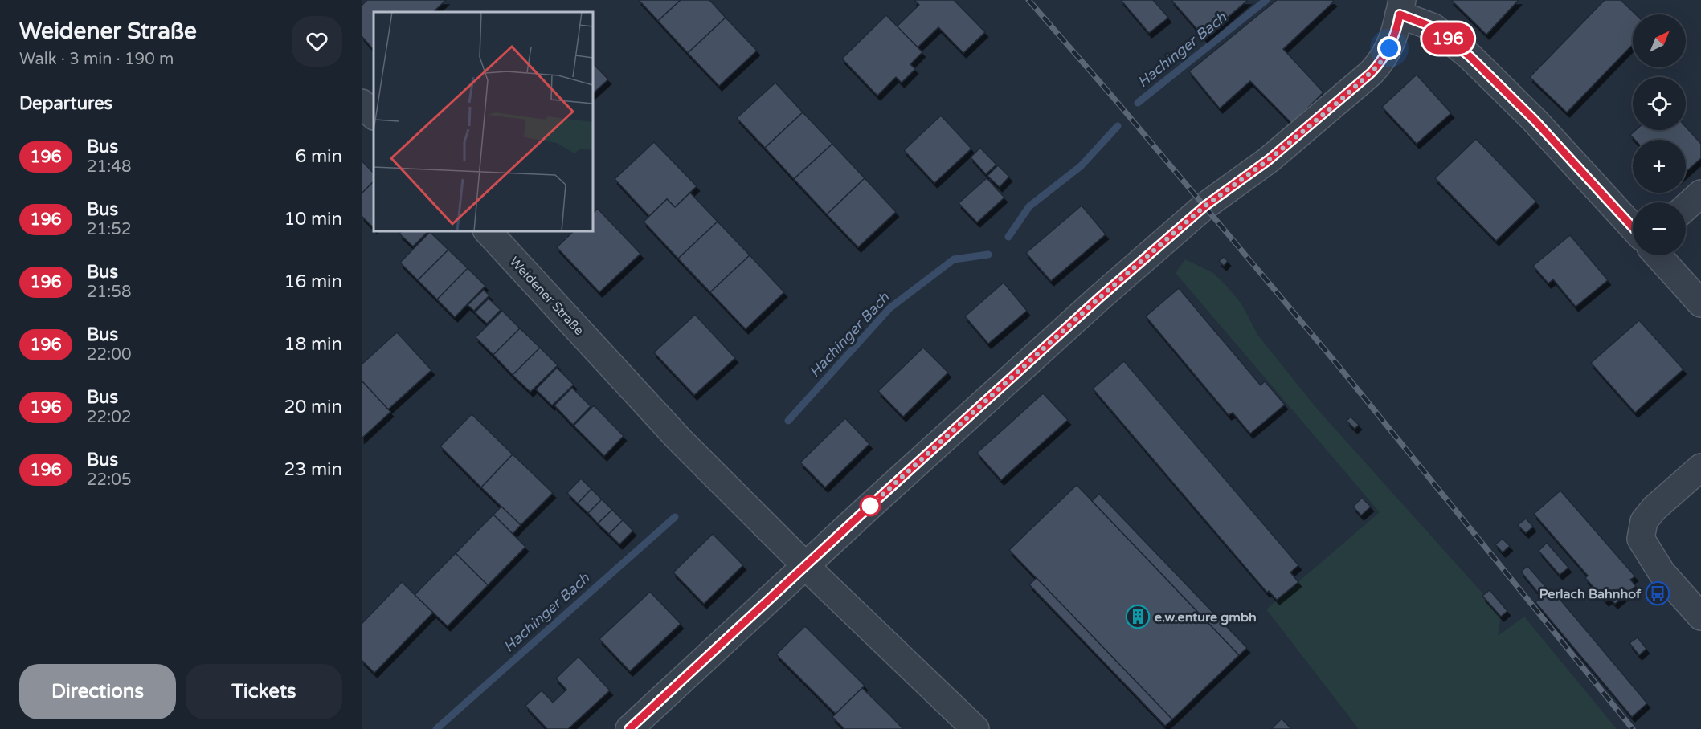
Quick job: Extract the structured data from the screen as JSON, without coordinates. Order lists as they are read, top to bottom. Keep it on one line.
{"streets":{"street":["Weidener Straße"]},"water":["Hachinger Bach"],"places":{"bus stop":["Perlach Bahnhof"],"building":["e.w.enture gmbh"]},"lines":["bus line 196"],"north":"top right","page":{"heading":[["Weidener Straße","Walk · 3 min · 190 m"],"Departures"],"on_map":"196","map_buttons":["+","−"],"list":[{"mark":"196","name":"Bus","note":"21:48","value":"6 min"},{"mark":"196","name":"Bus","note":"21:52","value":"10 min"},{"mark":"196","name":"Bus","note":"21:58","value":"16 min"},{"mark":"196","name":"Bus","note":"22:00","value":"18 min"},{"mark":"196","name":"Bus","note":"22:02","value":"20 min"},{"mark":"196","name":"Bus","note":"22:05","value":"23 min"}],"buttons":["Directions","Tickets"]}}
